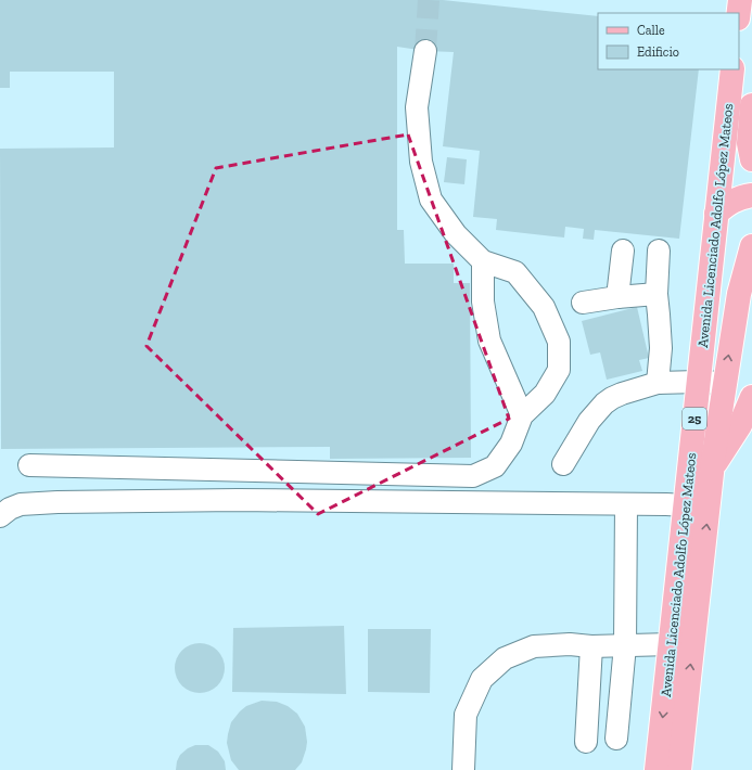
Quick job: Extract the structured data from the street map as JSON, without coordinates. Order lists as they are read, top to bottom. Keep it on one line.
{"streets":{"main road":["Avenida Licenciado Adolfo López Mateos","25"]},"legend":["Calle","Edificio"]}
